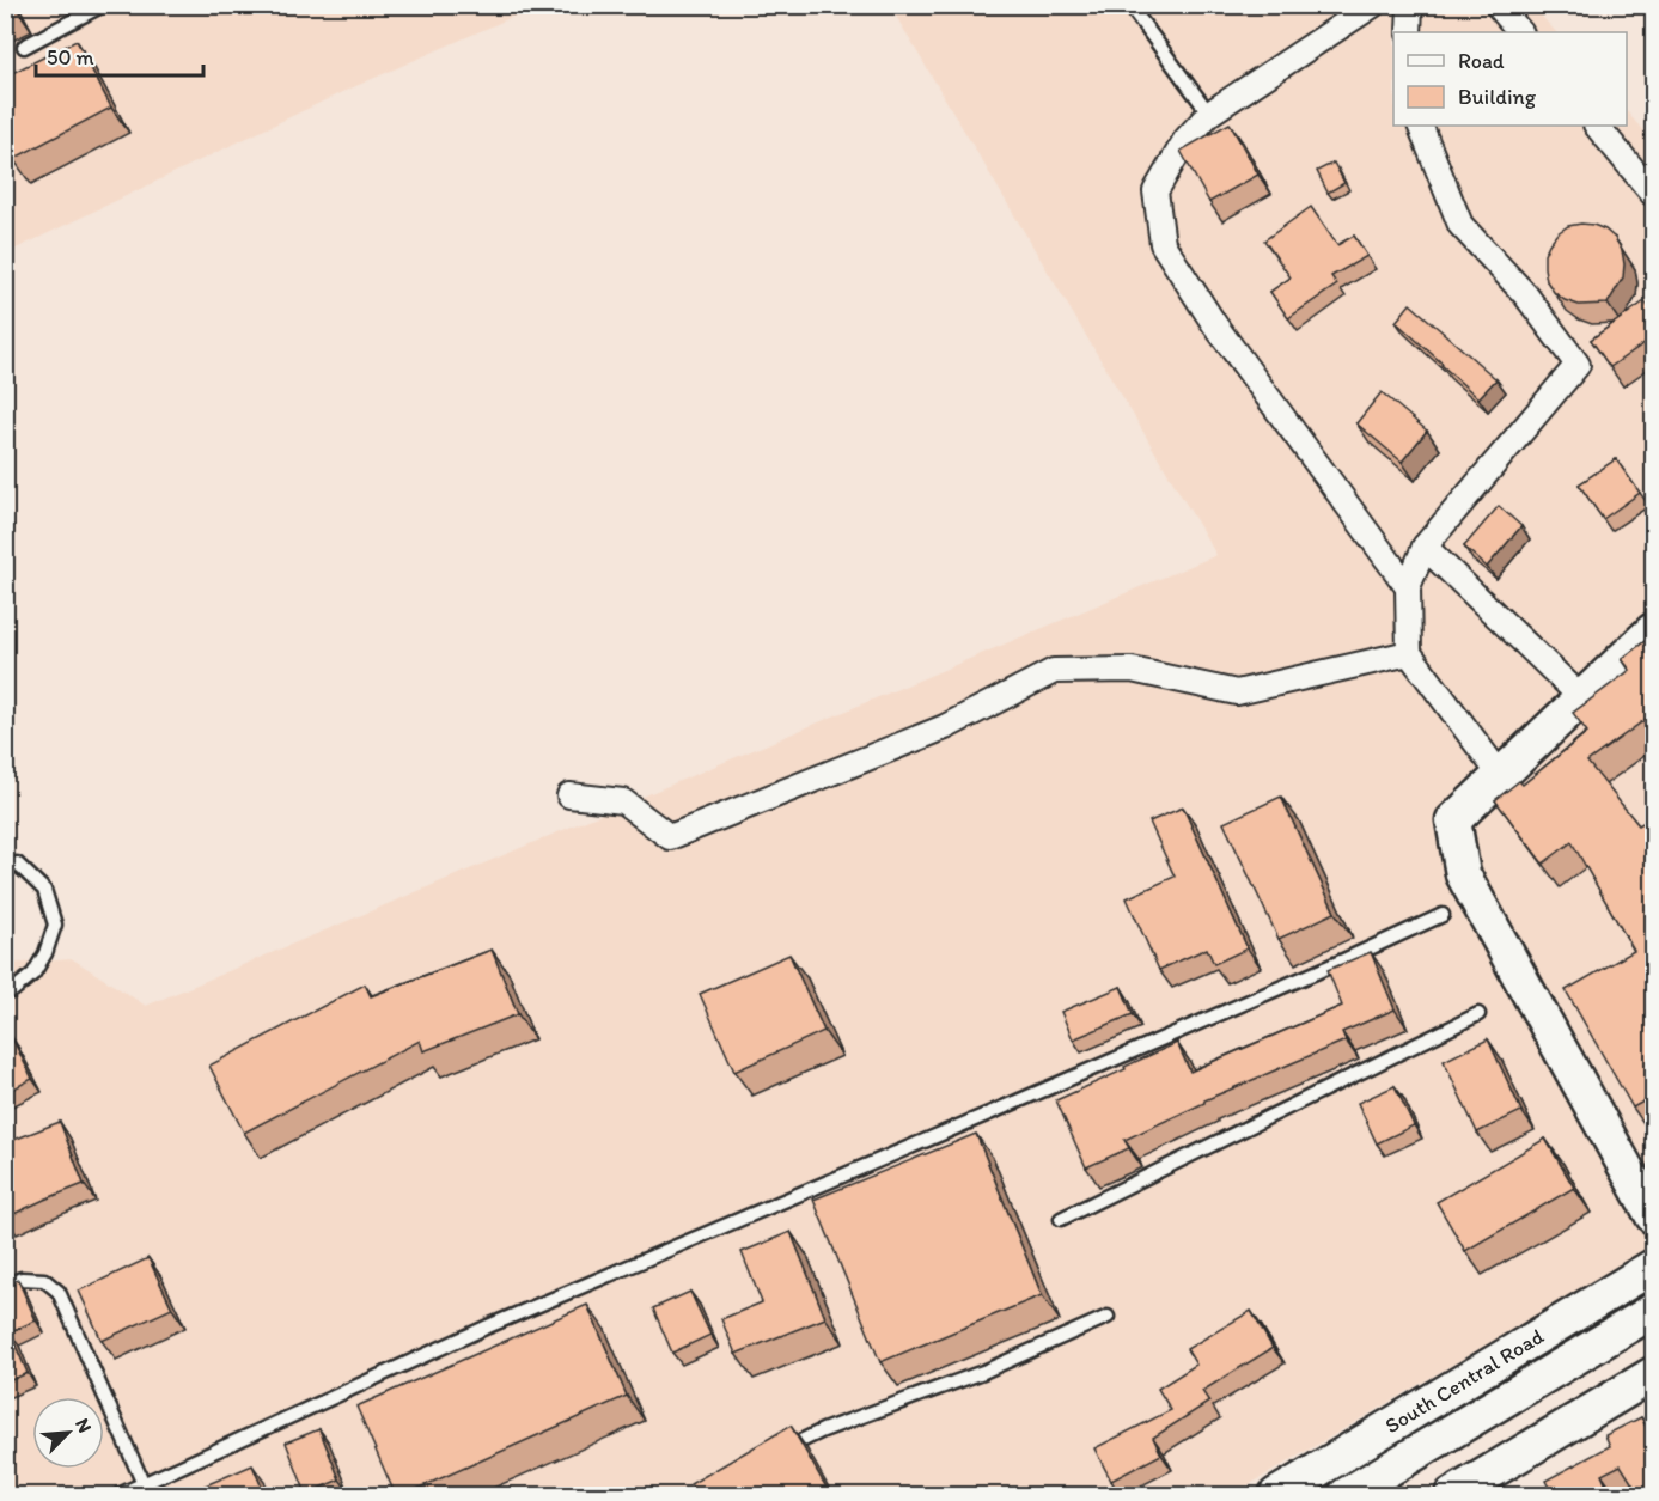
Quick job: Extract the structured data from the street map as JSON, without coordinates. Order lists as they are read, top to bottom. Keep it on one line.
{"streets":{"street":["South Central Road"]},"legend":["Road","Building"],"scale_bar":"50 m","north":"top right"}
